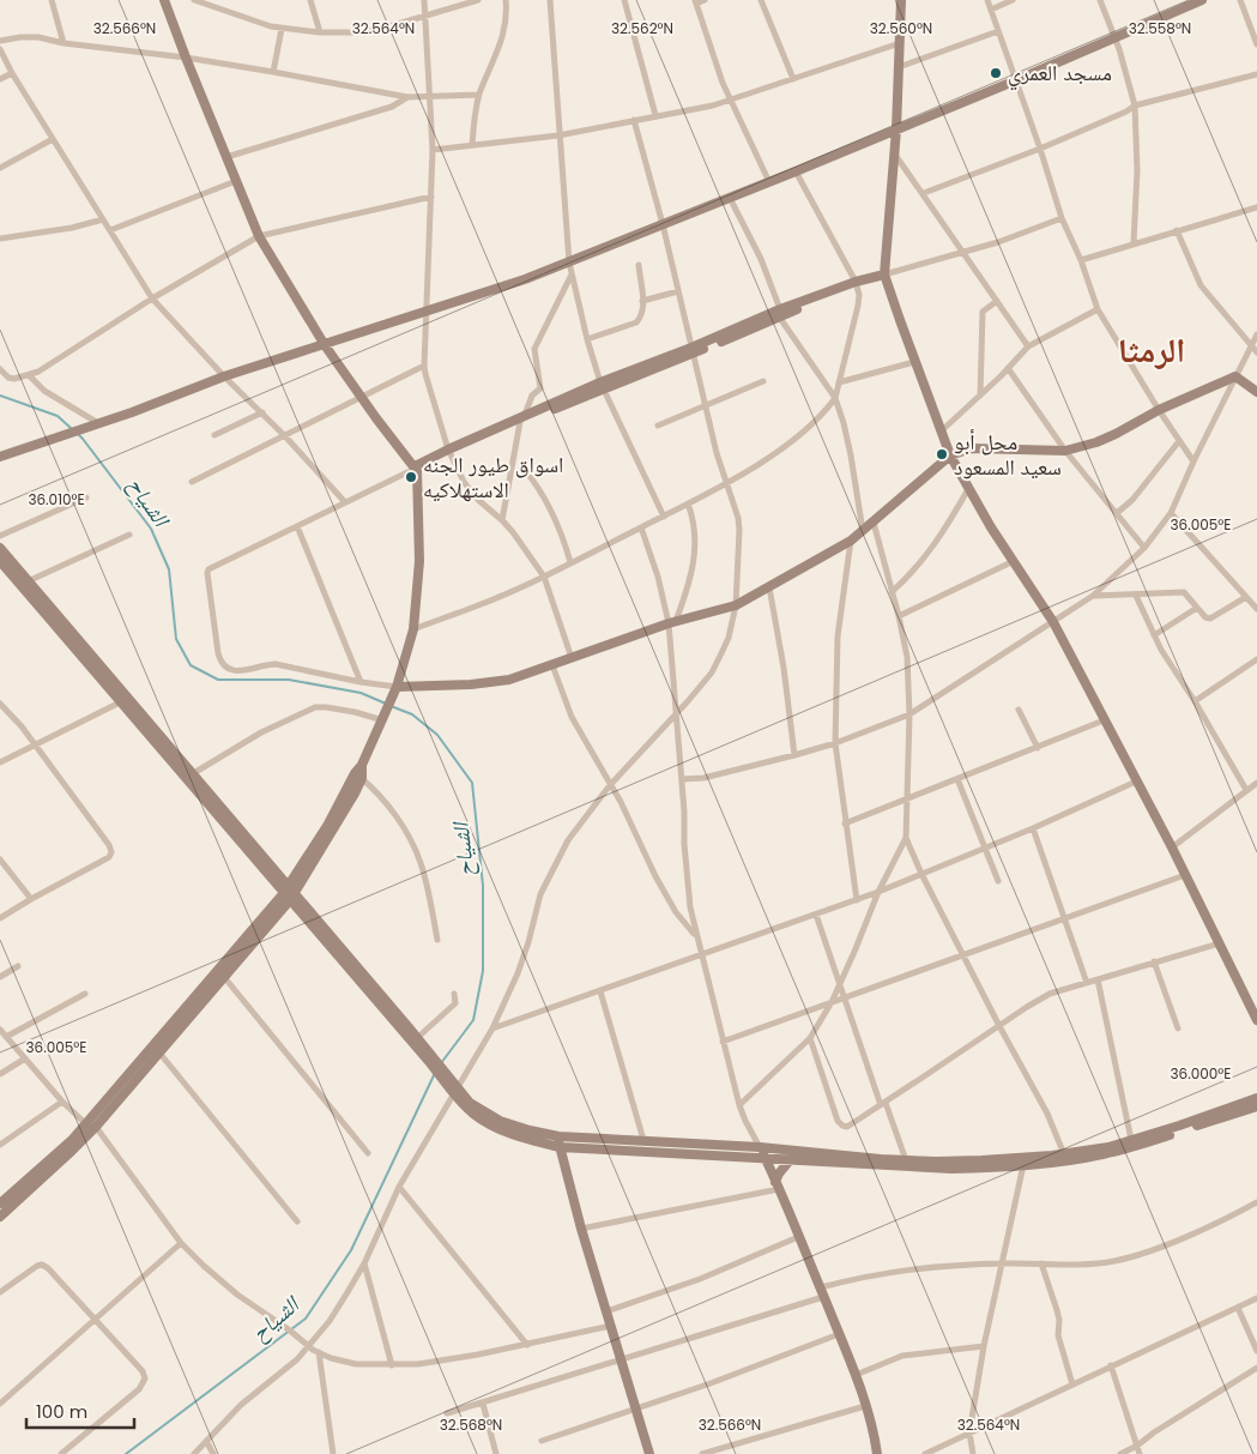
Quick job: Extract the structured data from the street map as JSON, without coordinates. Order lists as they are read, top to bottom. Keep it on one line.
{"districts":["الرمثا"],"water":["الشياح"],"places":["مسجد العمري","محل أبو سعيد المسعود","اسواق طيور الجنه الاستهلاكيه"],"scale_bar":"100 m","coordinates":["32.566°N","32.564°N","32.562°N","32.560°N","32.558°N","36.010°E","36.005°E","36.000°E","32.568°N"]}
